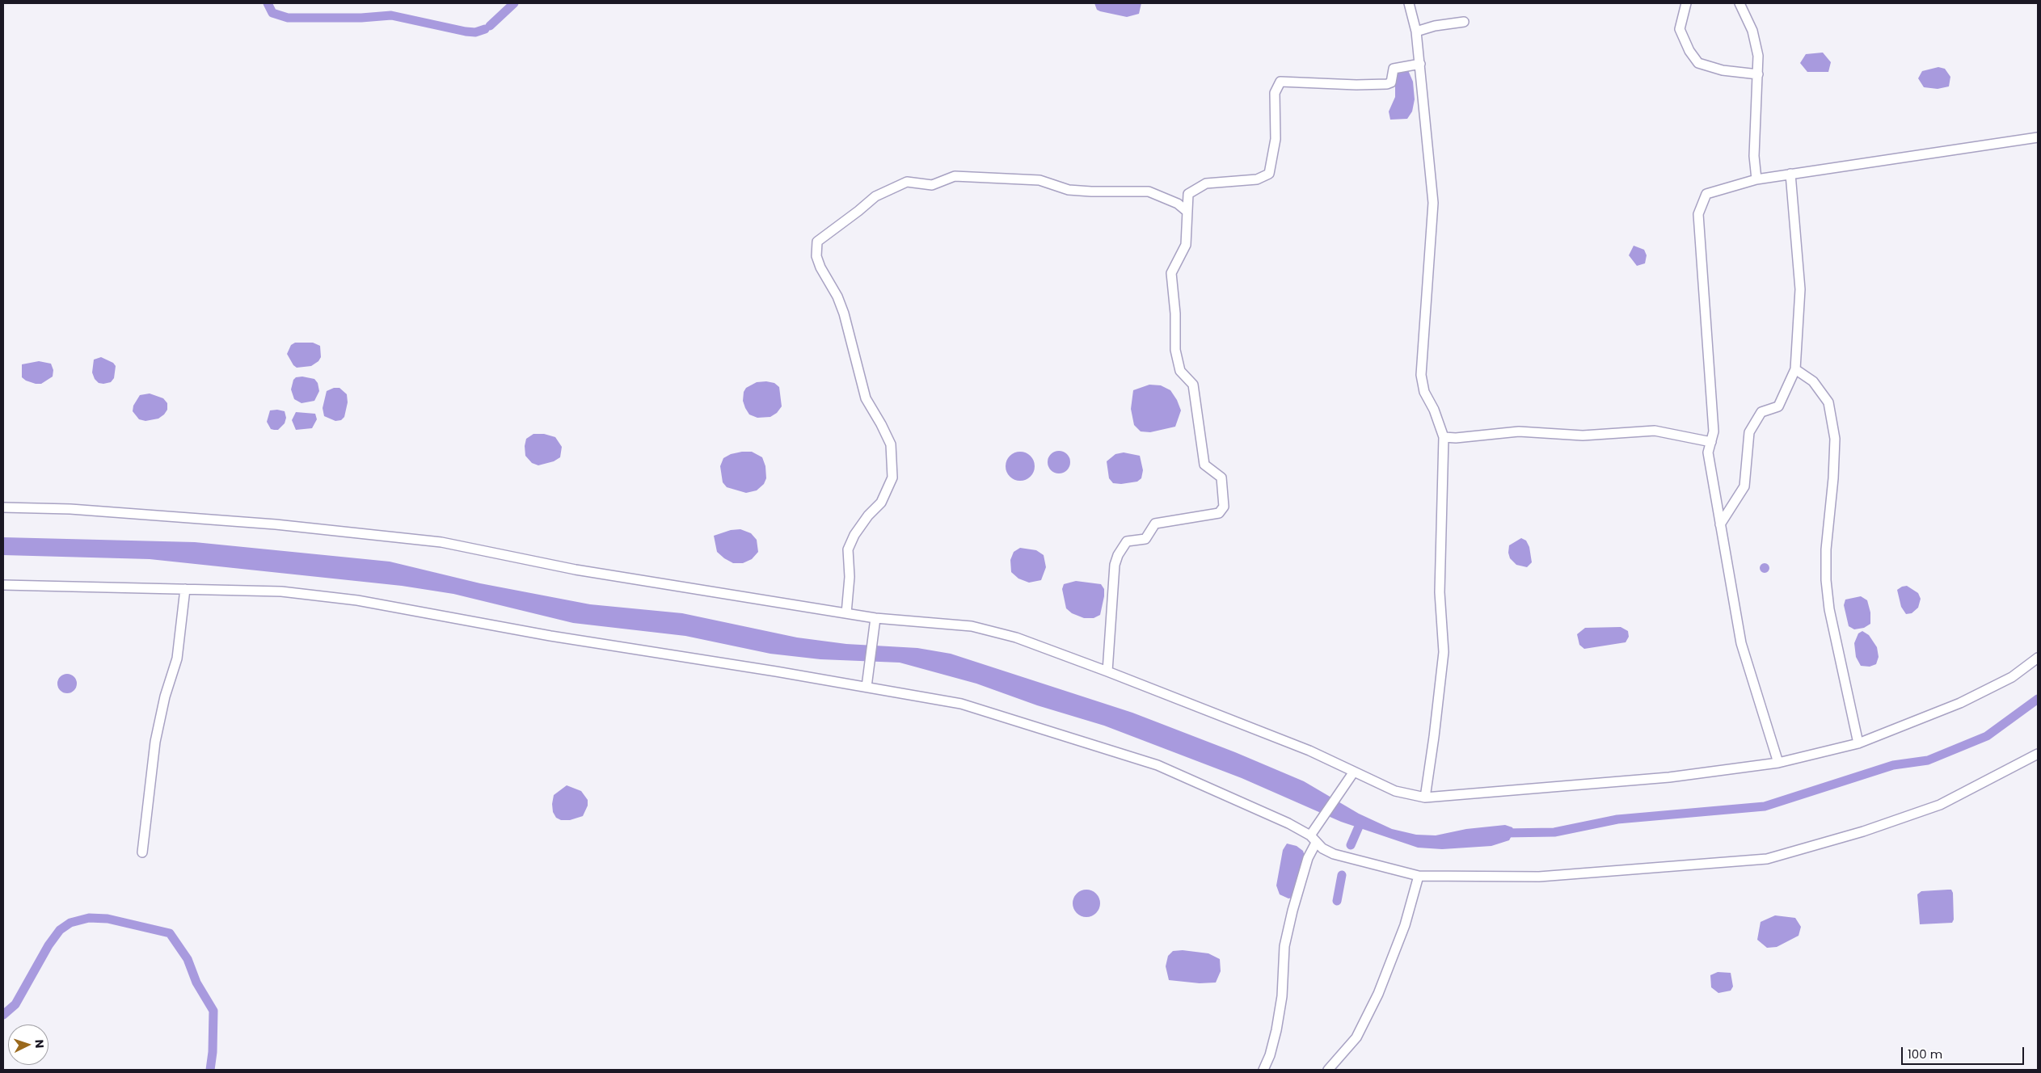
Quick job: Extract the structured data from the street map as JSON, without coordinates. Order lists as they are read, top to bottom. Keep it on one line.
{"scale_bar":"100 m","north":"right"}
